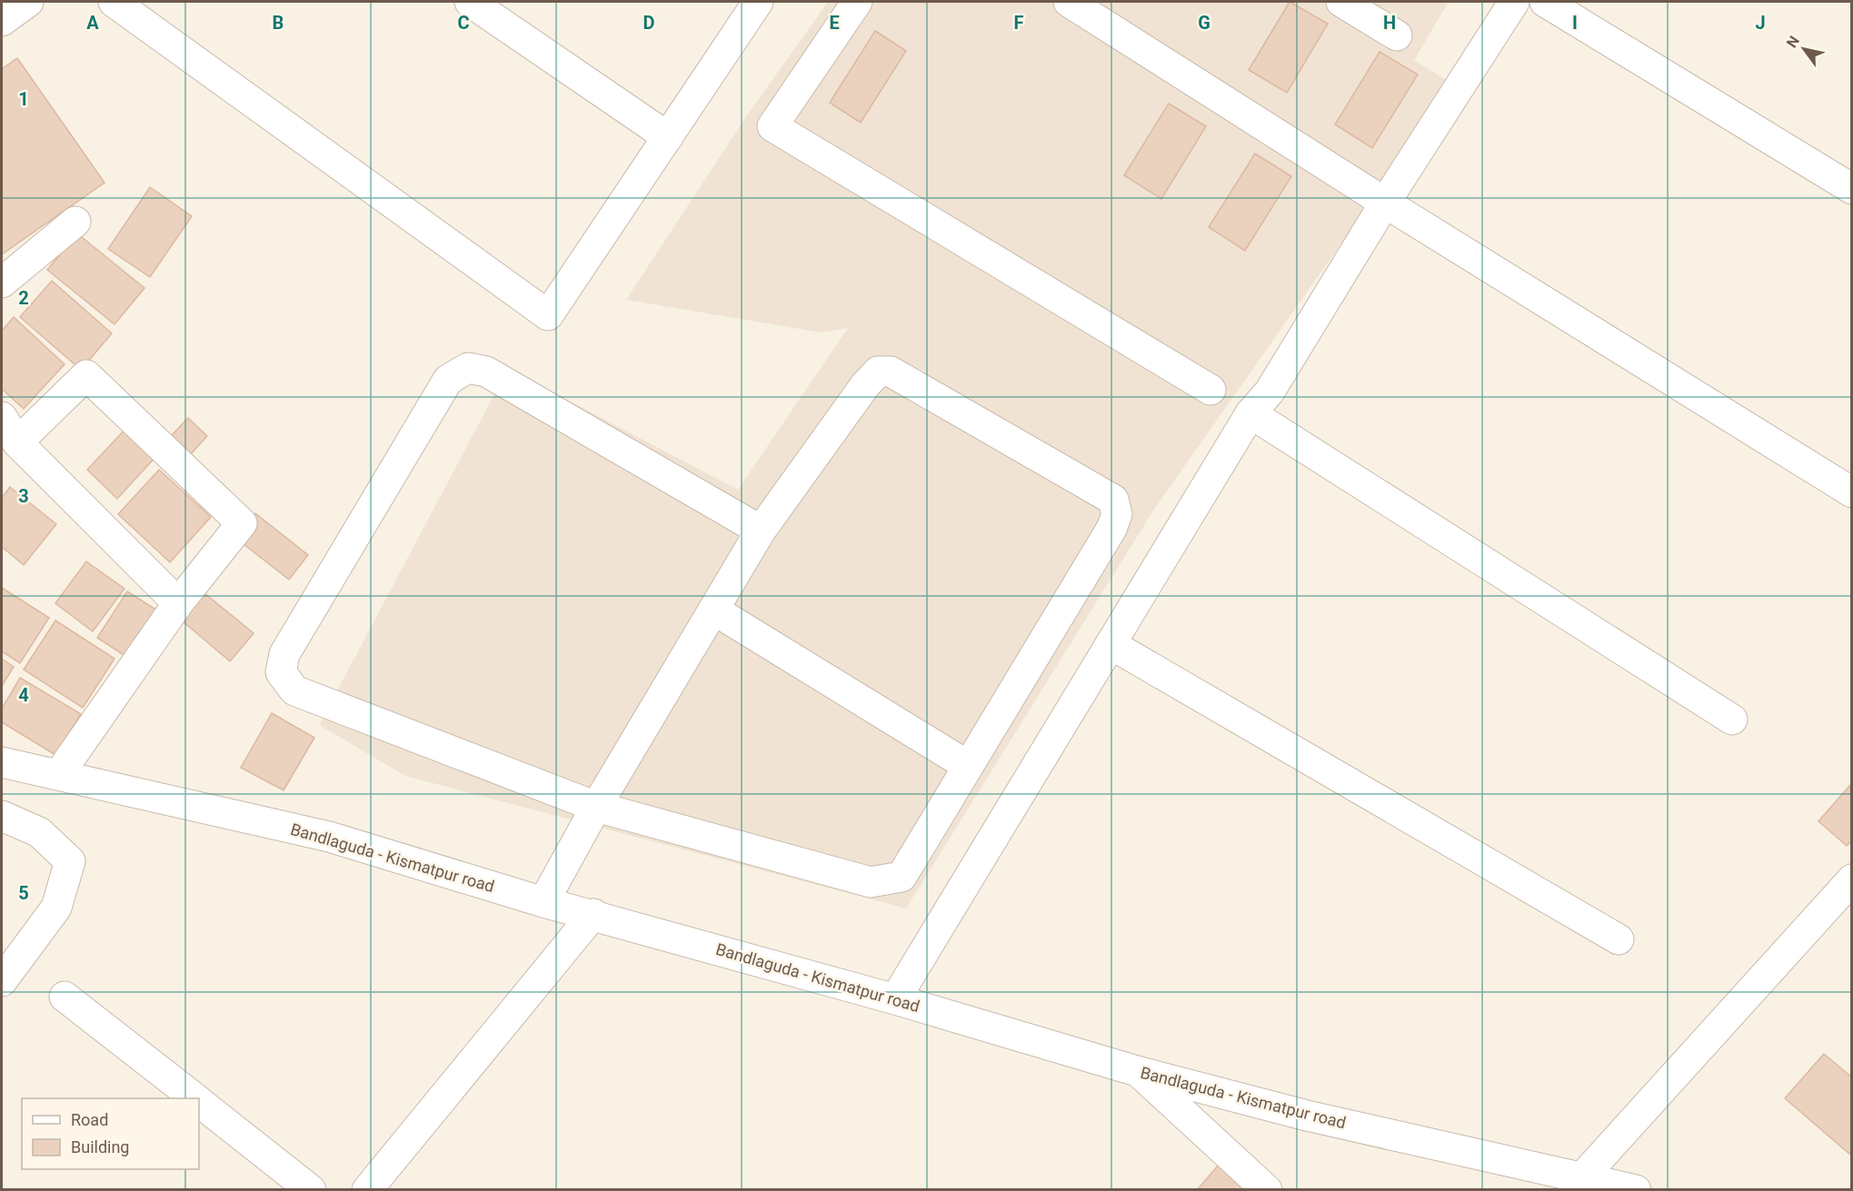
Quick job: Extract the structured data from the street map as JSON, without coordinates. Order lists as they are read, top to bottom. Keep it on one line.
{"streets":{"street":["Bandlaguda - Kismatpur road"]},"legend":["Road","Building"],"north":"top left","grid":{"columns":["A","B","C","D","E","F","G","H","I","J"],"rows":["1","2","3","4","5"]}}
